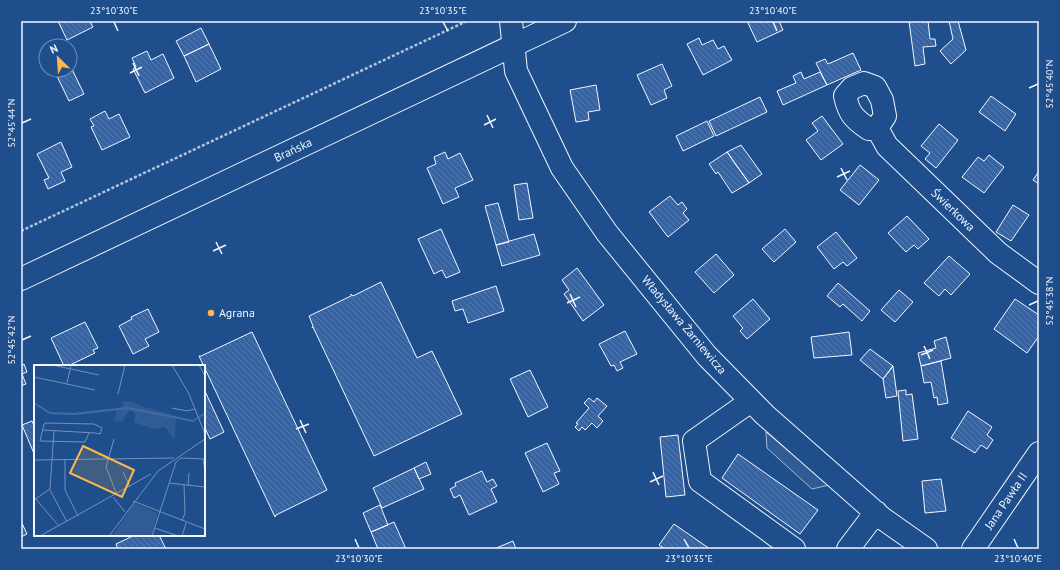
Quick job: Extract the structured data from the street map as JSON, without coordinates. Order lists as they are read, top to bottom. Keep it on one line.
{"streets":{"street":["Brańska","Świerkowa","Władysława Żarniewicza","Jana Pawła II"]},"crossings":[["Brańska","Władysława Żarniewicza"]],"places":["Agrana"],"north":"top left","coordinates":["23°10'30\"E","23°10'35\"E","23°10'40\"E","52°45'40\"N","52°45'44\"N","52°45'38\"N","52°45'42\"N"]}
